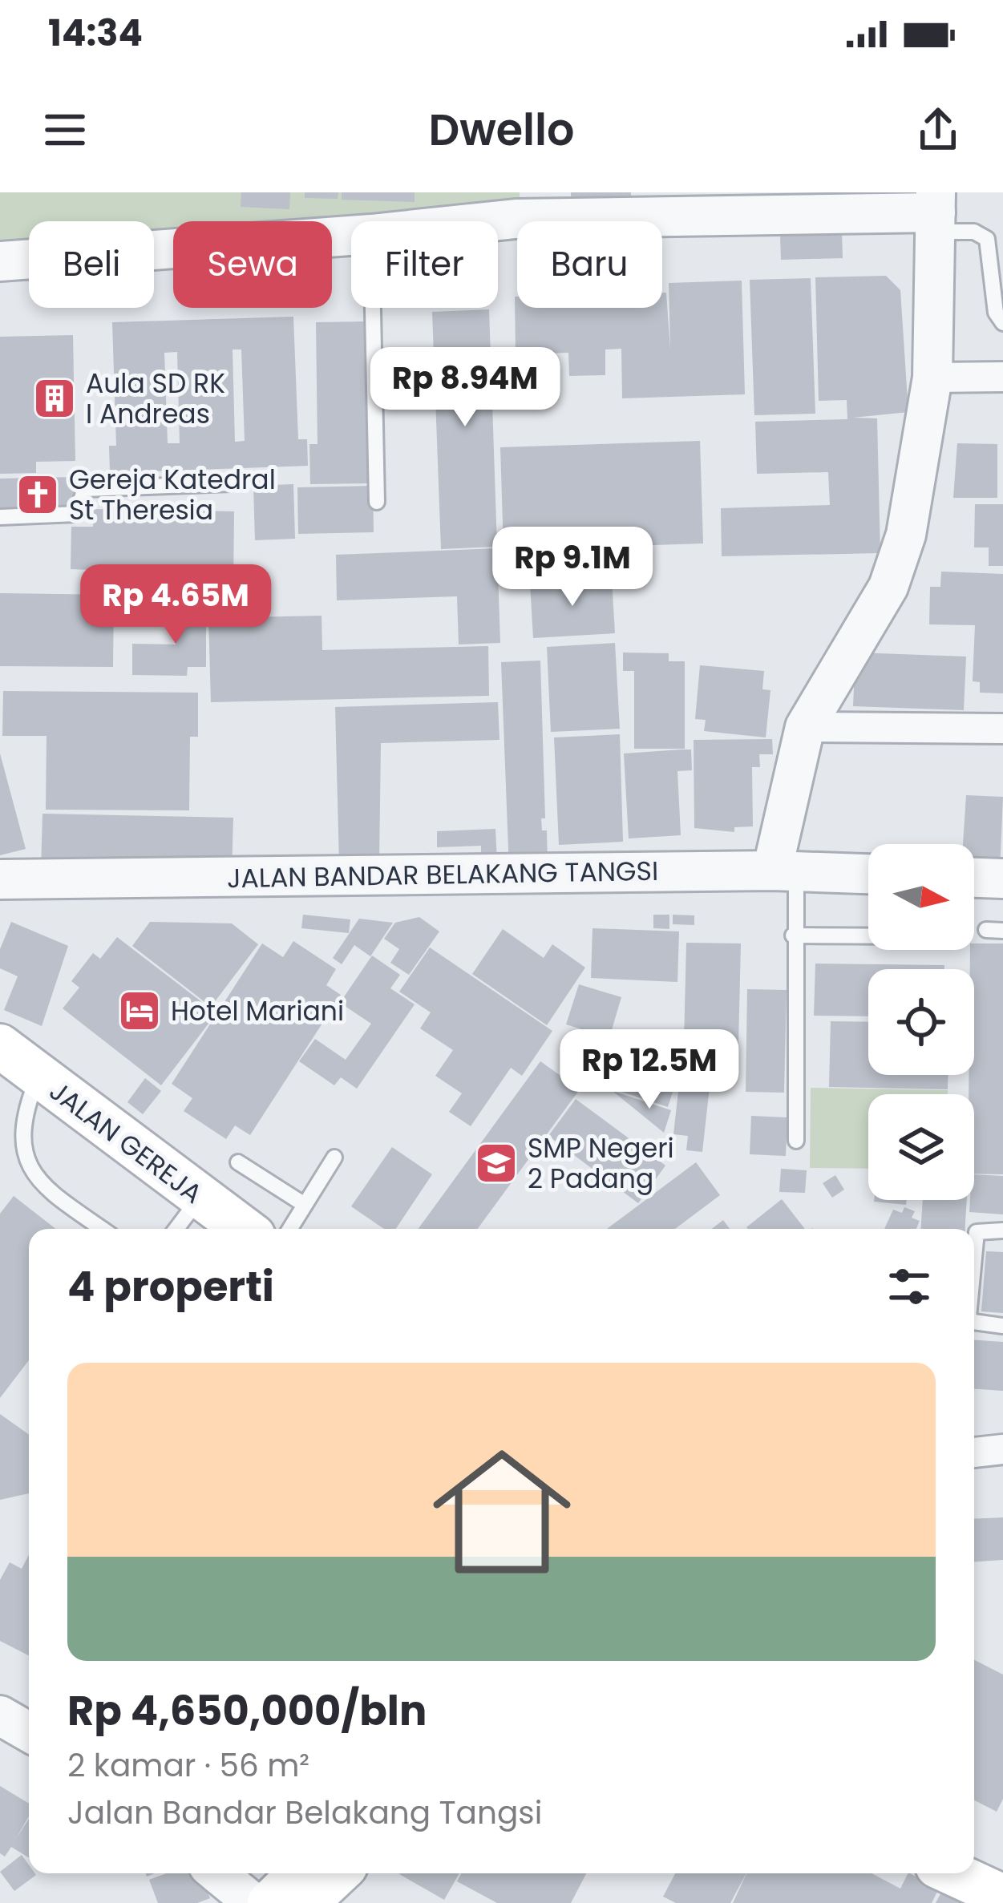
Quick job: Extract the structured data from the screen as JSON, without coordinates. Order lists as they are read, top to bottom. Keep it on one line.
{"streets":{"main road":["JALAN GEREJA"],"street":["JALAN BANDAR BELAKANG TANGSI"]},"places":{"building":["Aula SD RK I Andreas"],"church":["Gereja Katedral St Theresia"],"hotel":["Hotel Mariani"],"school or university":["SMP Negeri 2 Padang"]},"north":"right","page":{"status":"14:34","header":"Dwello","chip":["Beli","Sewa","Filter","Baru"],"price":["Rp 8.94M","Rp 9.1M","Rp 4.65M","Rp 12.5M"],"heading":"4 properti","list":[{"name":"Rp 4,650,000/bln","note":"2 kamar · 56 m² · Jalan Bandar Belakang Tangsi"}]}}
